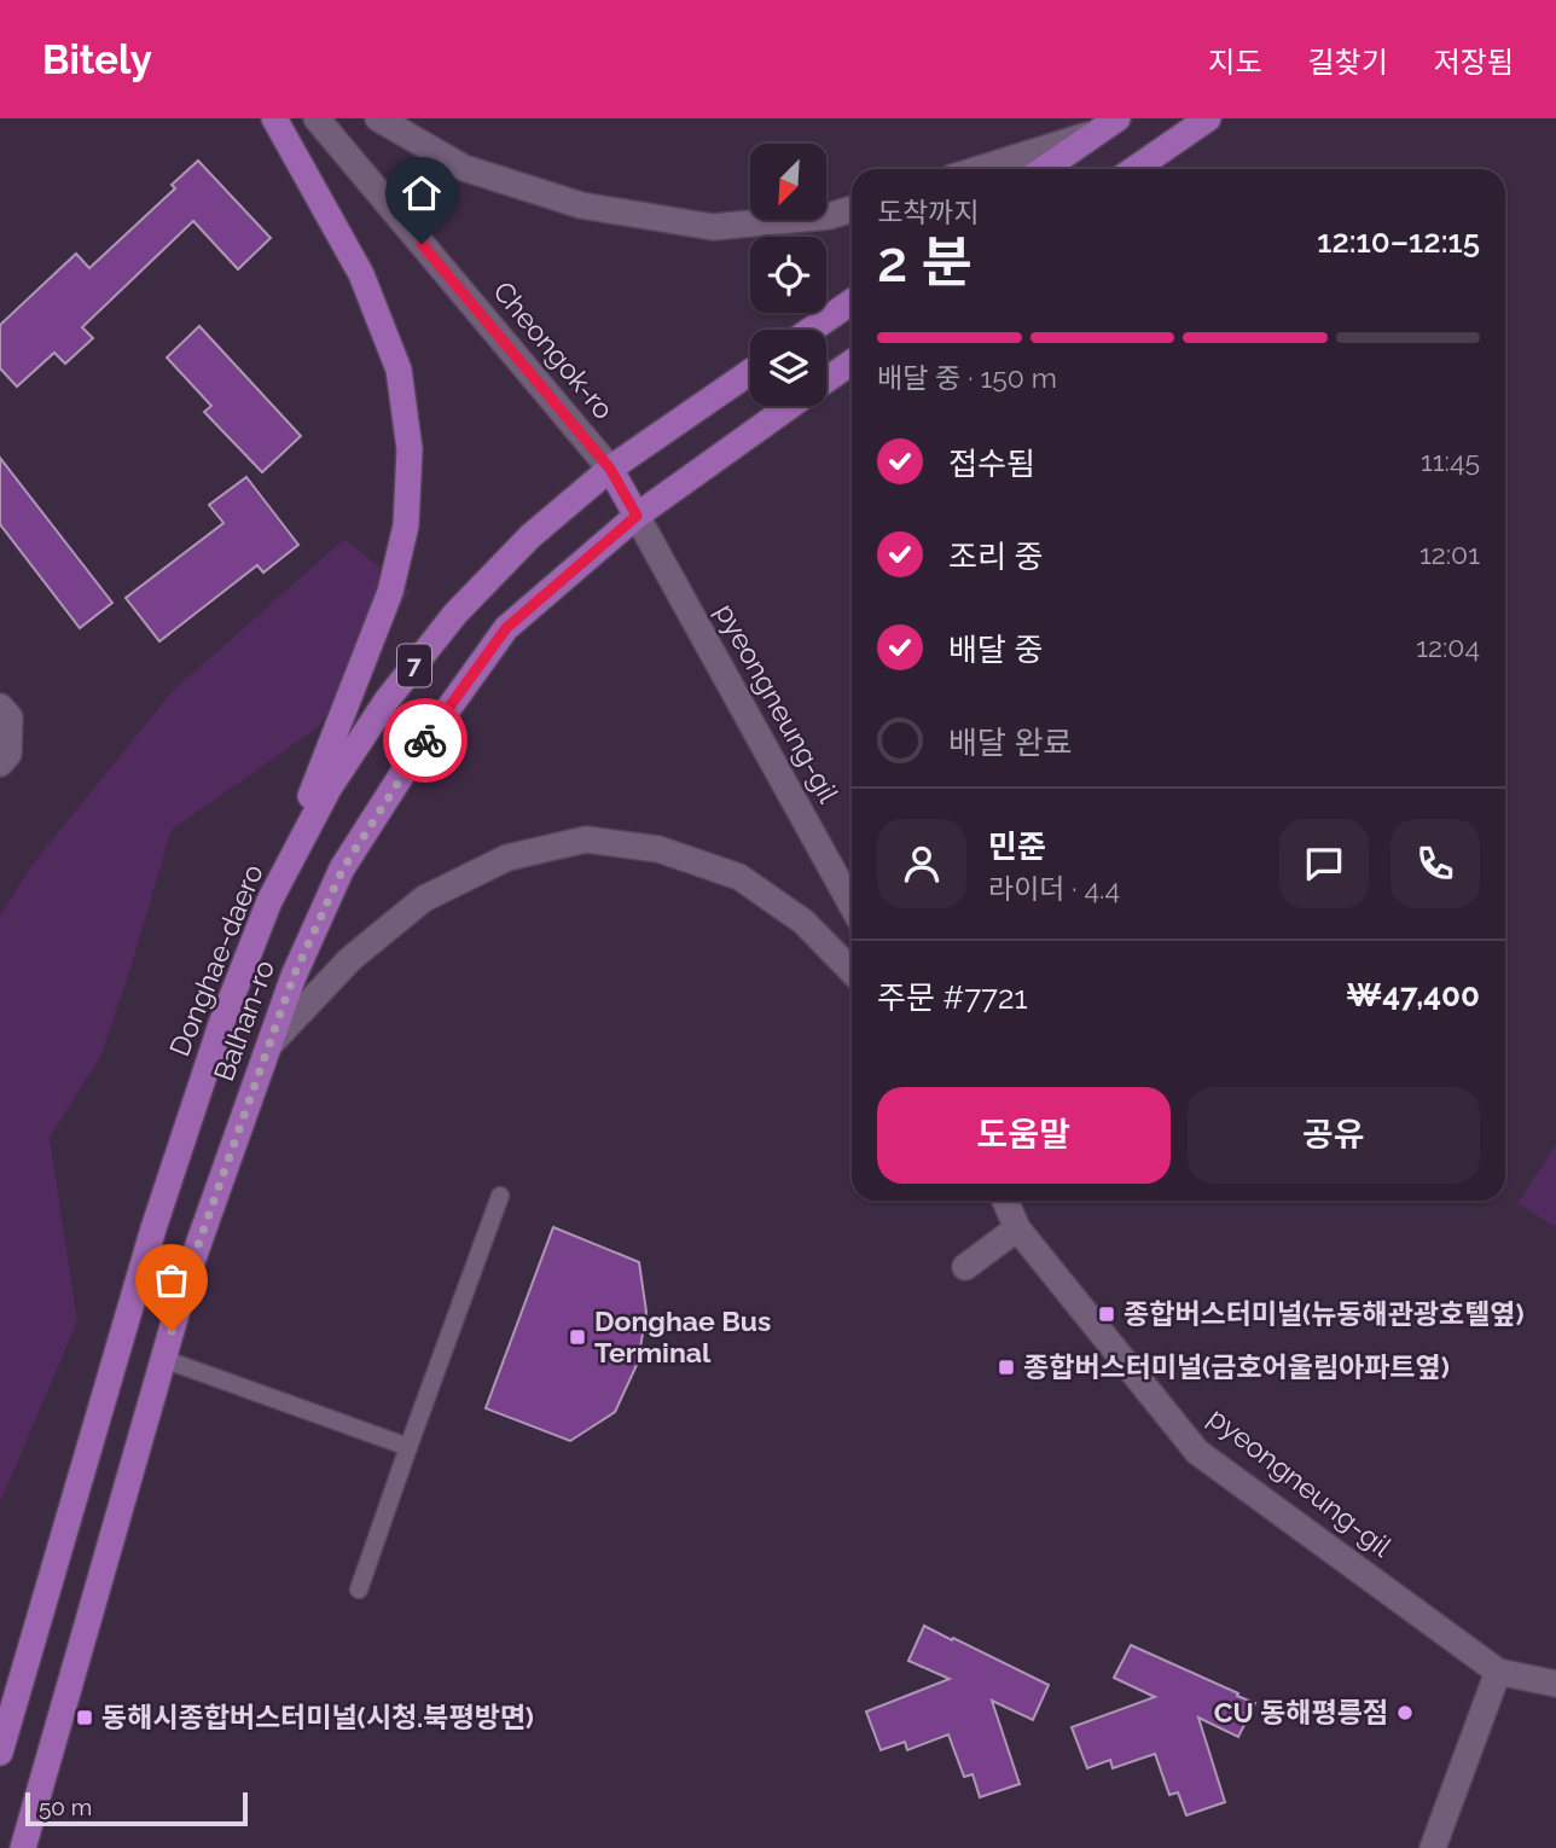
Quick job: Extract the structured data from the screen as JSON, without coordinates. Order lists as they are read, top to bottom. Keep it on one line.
{"streets":{"main road":["7","Donghae-daero","Balhan-ro"],"street":["Cheongok-ro","pyeongneung-gil"]},"crossings":[["Cheongok-ro","Donghae-daero"],["pyeongneung-gil","Balhan-ro"]],"places":{"transit":["종합버스터미널(뉴동해관광호텔옆)","Donghae Bus Terminal","종합버스터미널(금호어울림아파트옆)","동해시종합버스터미널(시청.북평방면)"],"other":["CU 동해평릉점"]},"scale_bar":"50 m","north":"bottom left","page":{"header":"Bitely","nav":["지도","길찾기","저장됨"],"heading":["2 분","도착까지","12:10–12:15"],"panel":["민준","라이더 · 4.4","주문 #7721","₩47,400"],"bar":"배달 중 · 150 m","list":[["접수됨","11:45"],["조리 중","12:01"],["배달 중","12:04"],"배달 완료"],"buttons":["도움말","공유"],"scale":"50 m"}}
